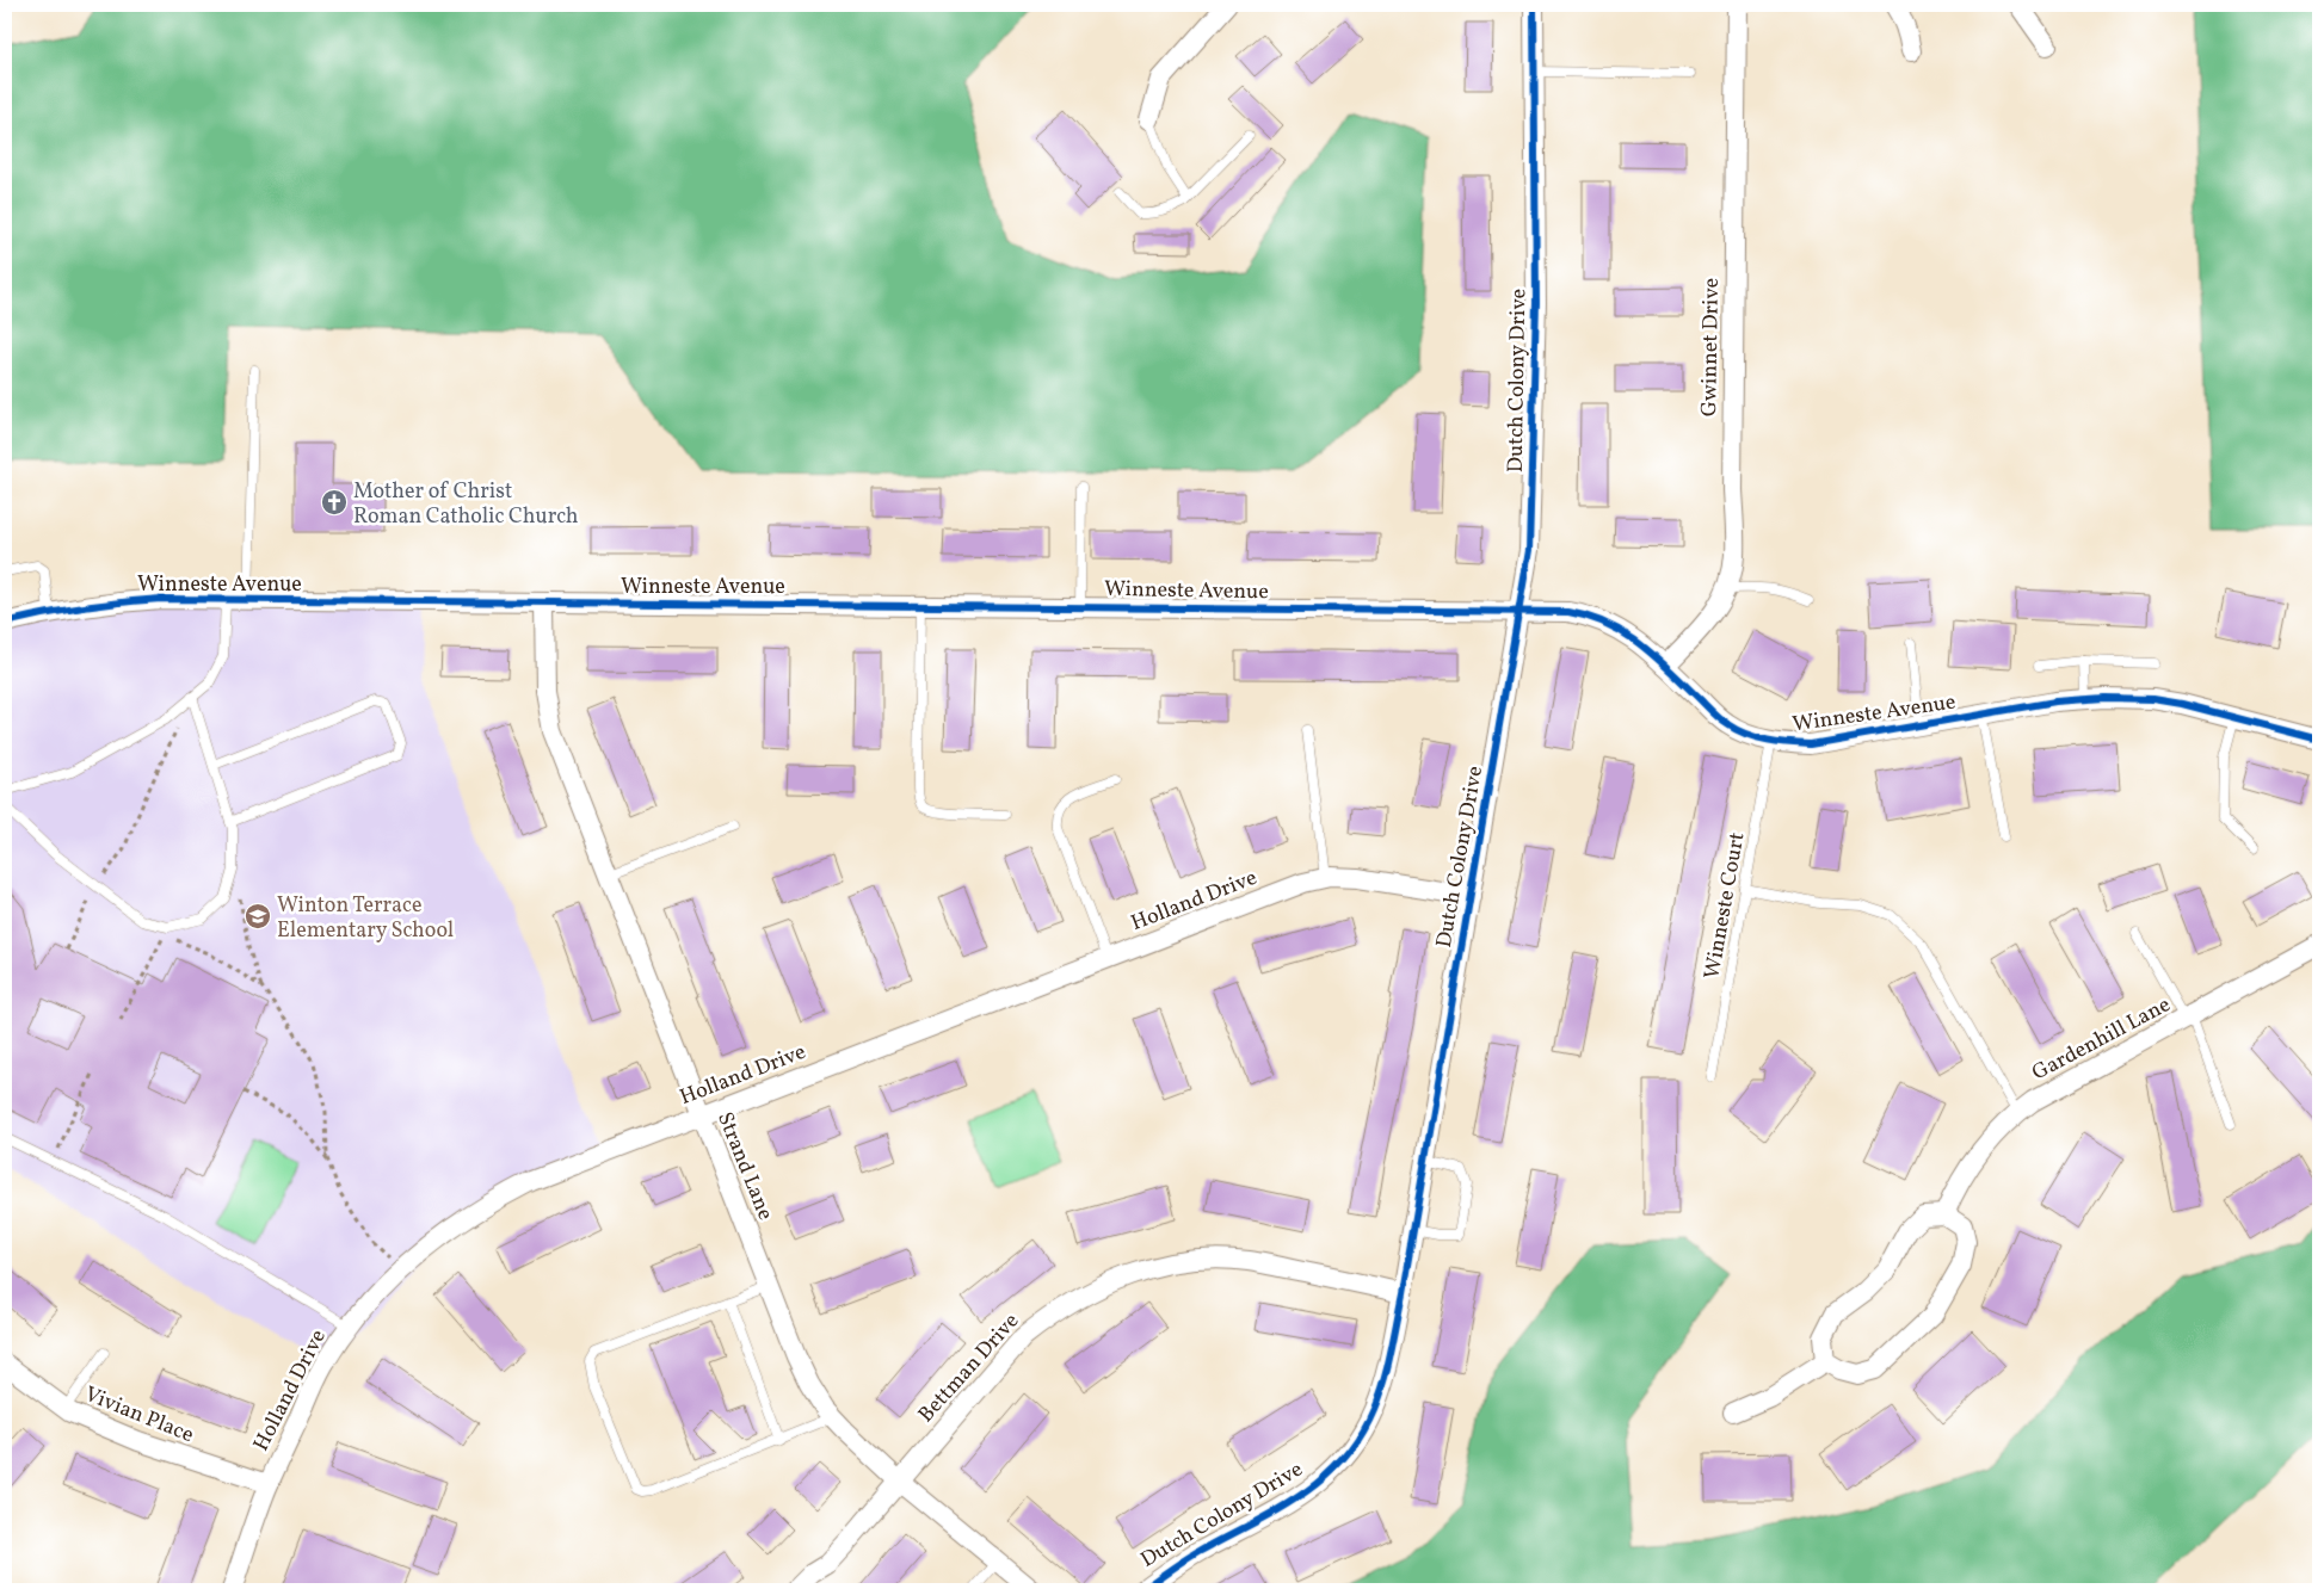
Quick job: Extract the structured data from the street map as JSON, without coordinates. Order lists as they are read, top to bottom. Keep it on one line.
{"streets":{"street":["Gwinnet Drive","Dutch Colony Drive","Winneste Avenue","Holland Drive","Gardenhill Lane","Strand Lane","Bettman Drive","Vivian Place"],"lane":["Winneste Court"]},"crossings":[["Gwinnet Drive","Winneste Avenue"],["Dutch Colony Drive","Winneste Avenue"],["Dutch Colony Drive","Holland Drive"],["Dutch Colony Drive","Bettman Drive"],["Winneste Avenue","Winneste Court"],["Winneste Avenue","Strand Lane"],["Holland Drive","Strand Lane"],["Holland Drive","Vivian Place"],["Strand Lane","Bettman Drive"]],"places":{"church":["Mother of Christ Roman Catholic Church"],"school or university":["Winton Terrace Elementary School"]}}
